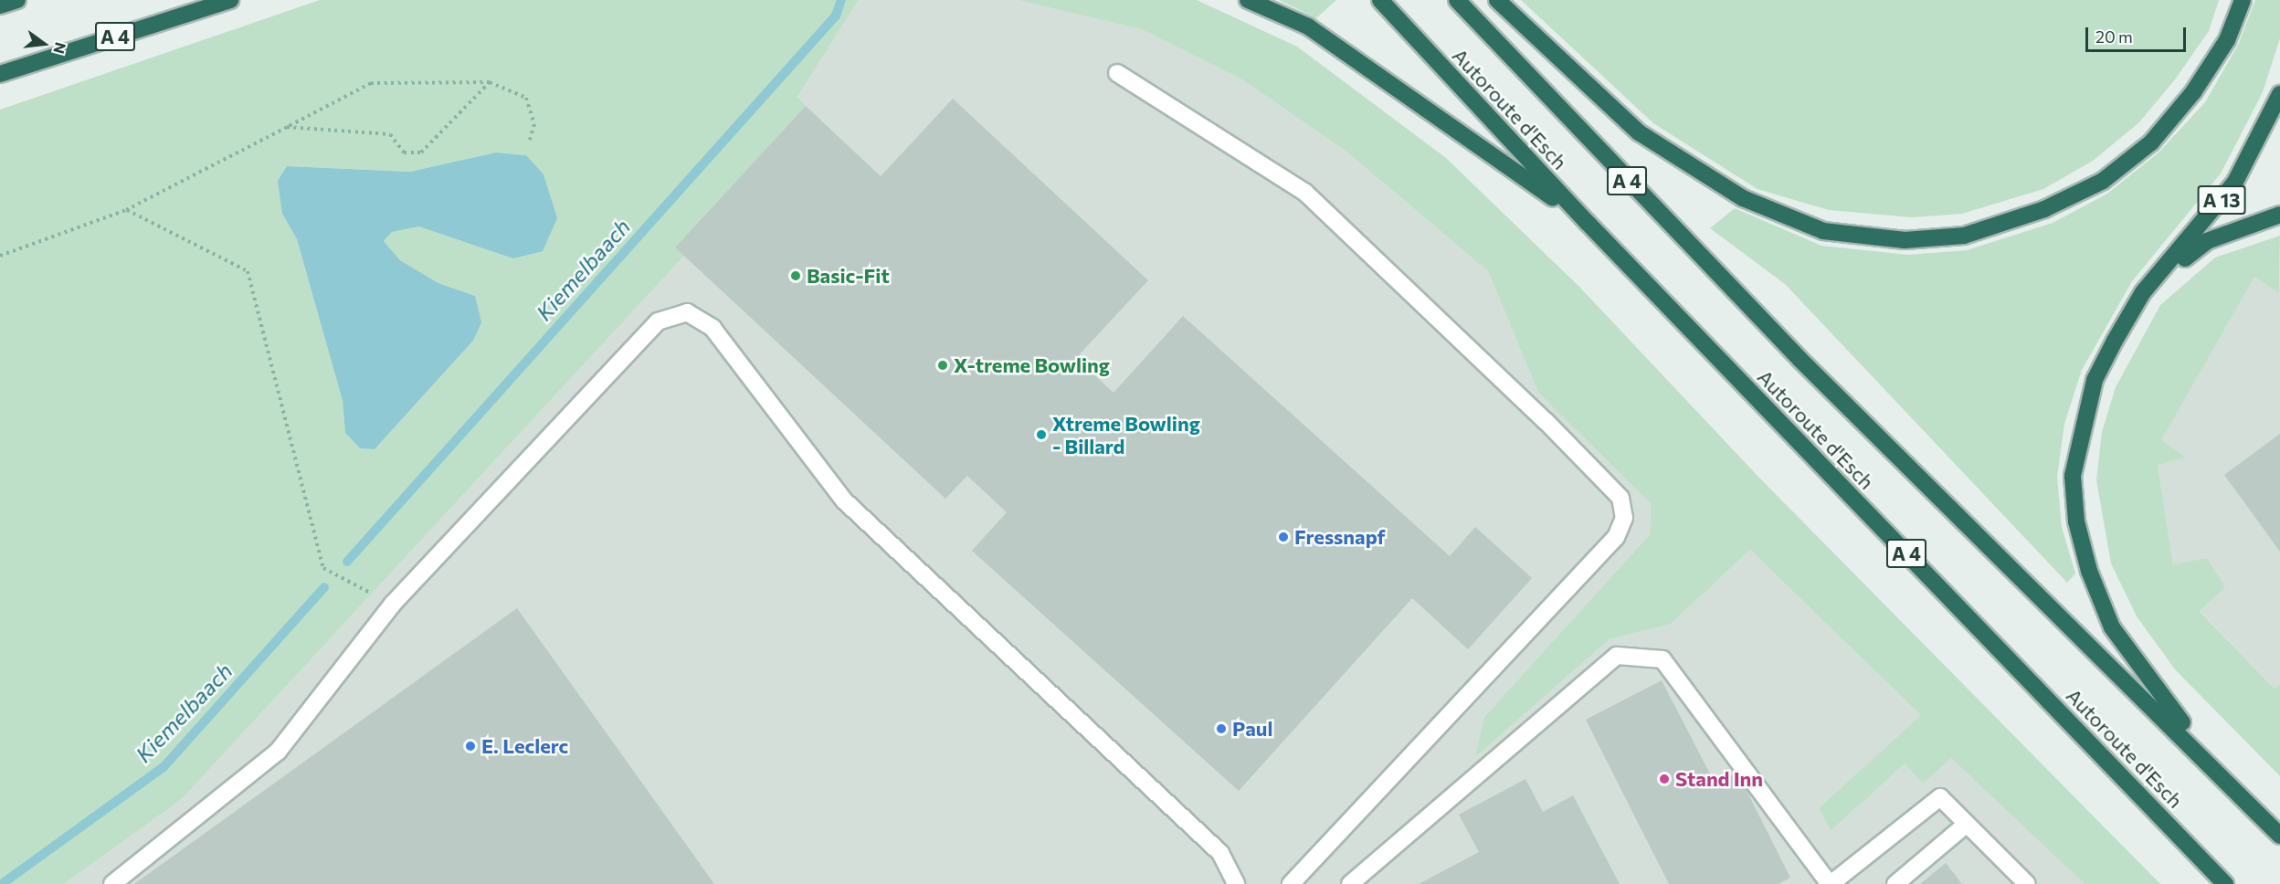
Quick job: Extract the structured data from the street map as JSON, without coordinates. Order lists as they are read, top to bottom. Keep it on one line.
{"streets":{"highway":["A 4","Autoroute d'Esch","A 13"]},"crossings":[["A 4","Autoroute d'Esch"],["A 4","A 13"]],"water":["Kiemelbaach"],"places":["Basic-Fit","X-treme Bowling","Xtreme Bowling - Billard","Fressnapf","Paul","E. Leclerc","Stand Inn"],"scale_bar":"20 m","north":"right"}
